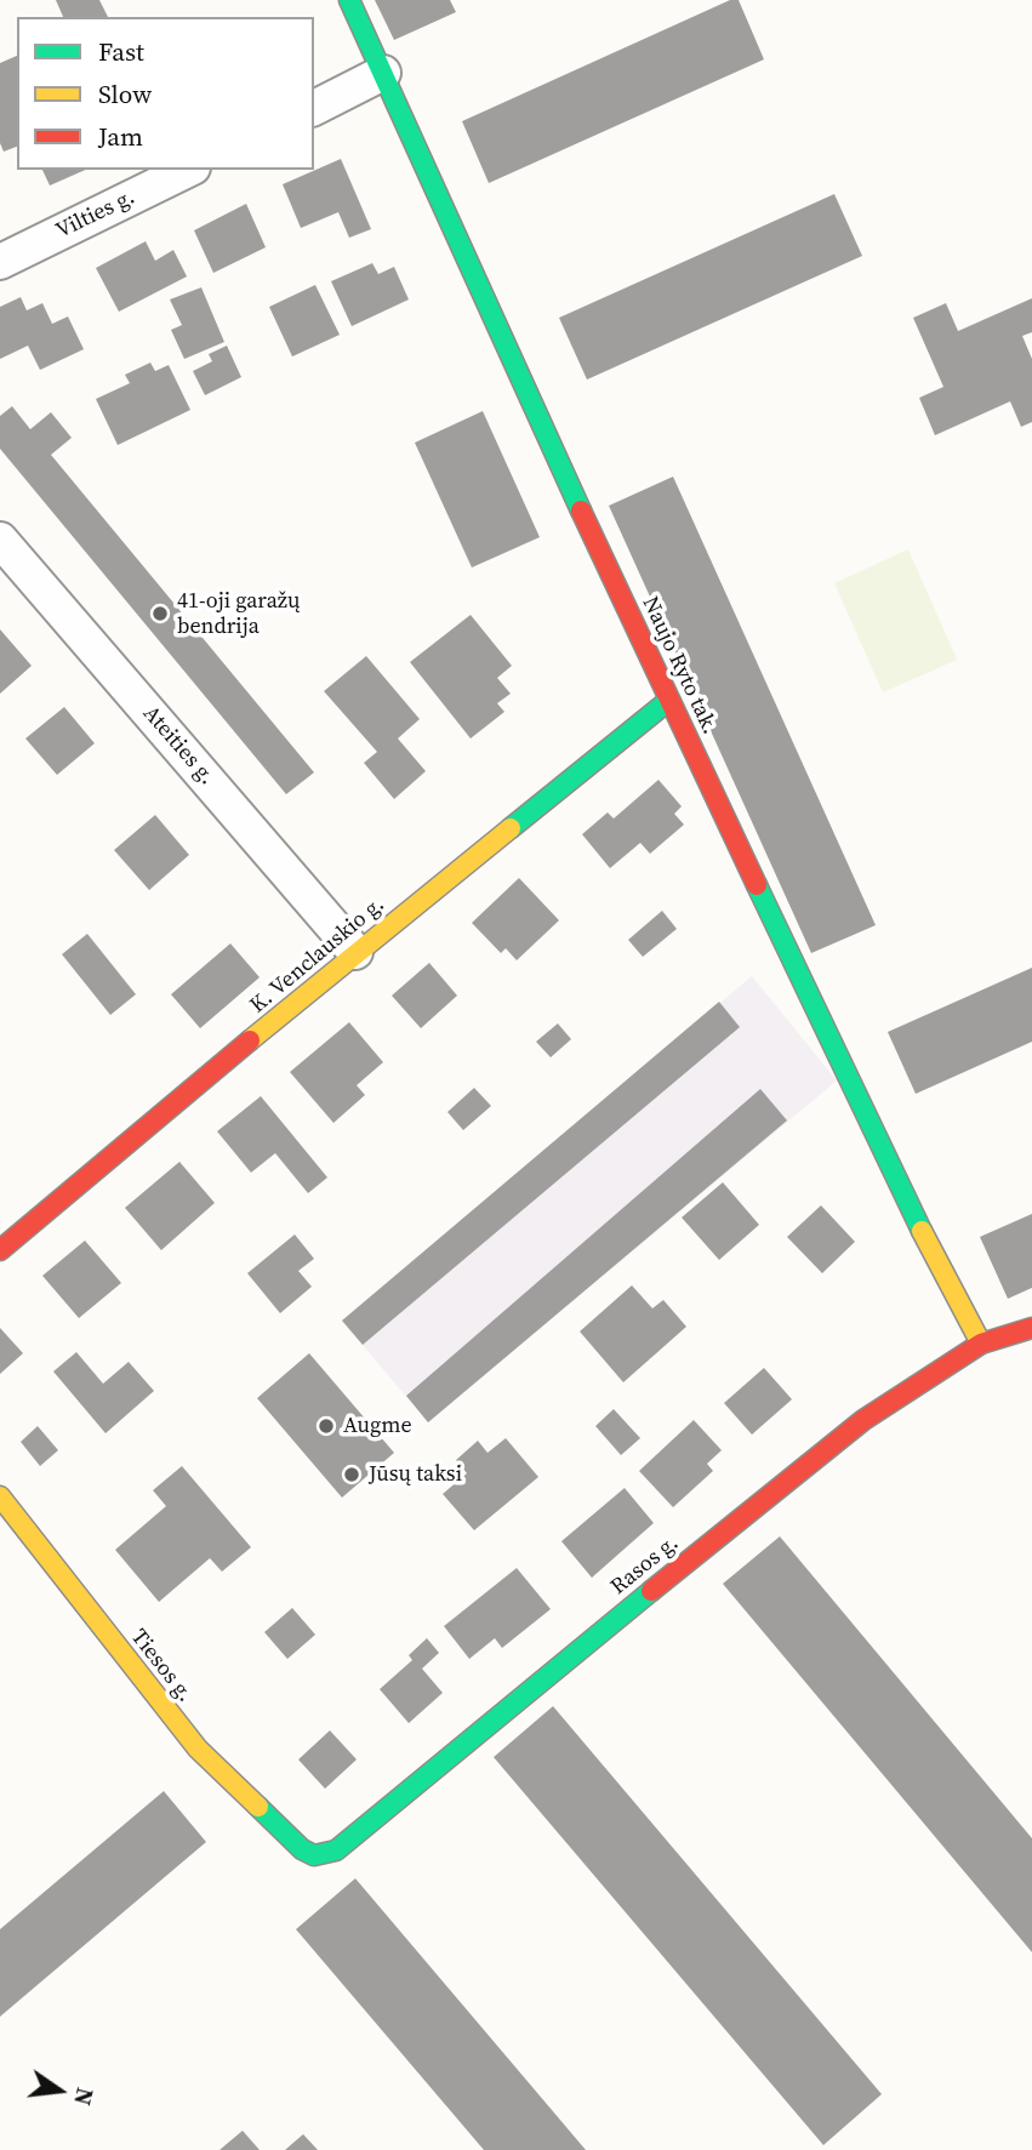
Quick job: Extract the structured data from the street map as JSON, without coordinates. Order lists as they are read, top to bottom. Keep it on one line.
{"streets":{"street":["Vilties g.","Naujo Ryto tak.","Ateities g.","K. Venclauskio g.","Rasos g.","Tiesos g."]},"crossings":[["Naujo Ryto tak.","K. Venclauskio g."],["Naujo Ryto tak.","Rasos g."],["Ateities g.","K. Venclauskio g."],["Rasos g.","Tiesos g."]],"places":["41-oji garažų bendrija","Augme","Jūsų taksi"],"legend":["Fast","Slow","Jam"],"north":"right"}
